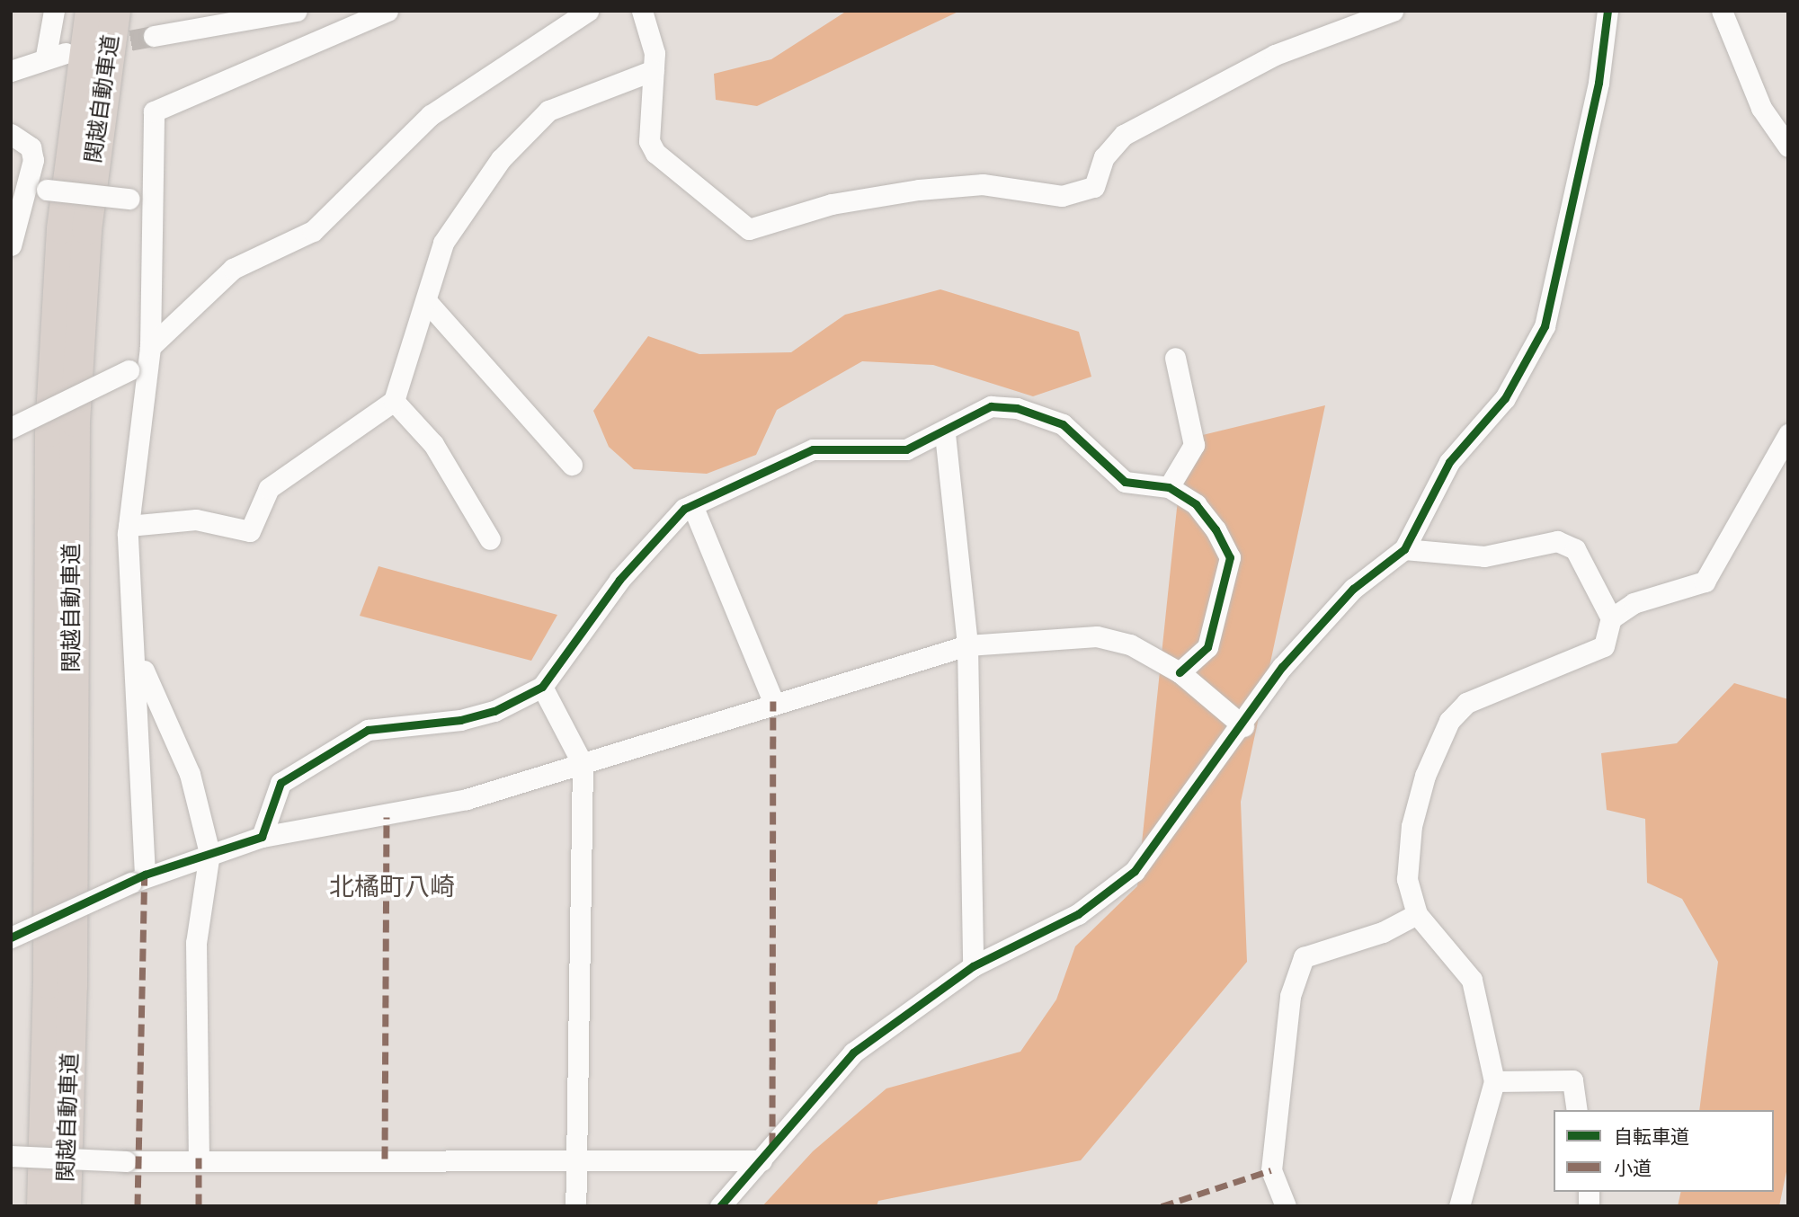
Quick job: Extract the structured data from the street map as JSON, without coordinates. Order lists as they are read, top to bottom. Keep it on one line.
{"streets":{"highway":["関越自動車道"]},"districts":["北橘町八崎"],"legend":["自転車道","小道"]}
